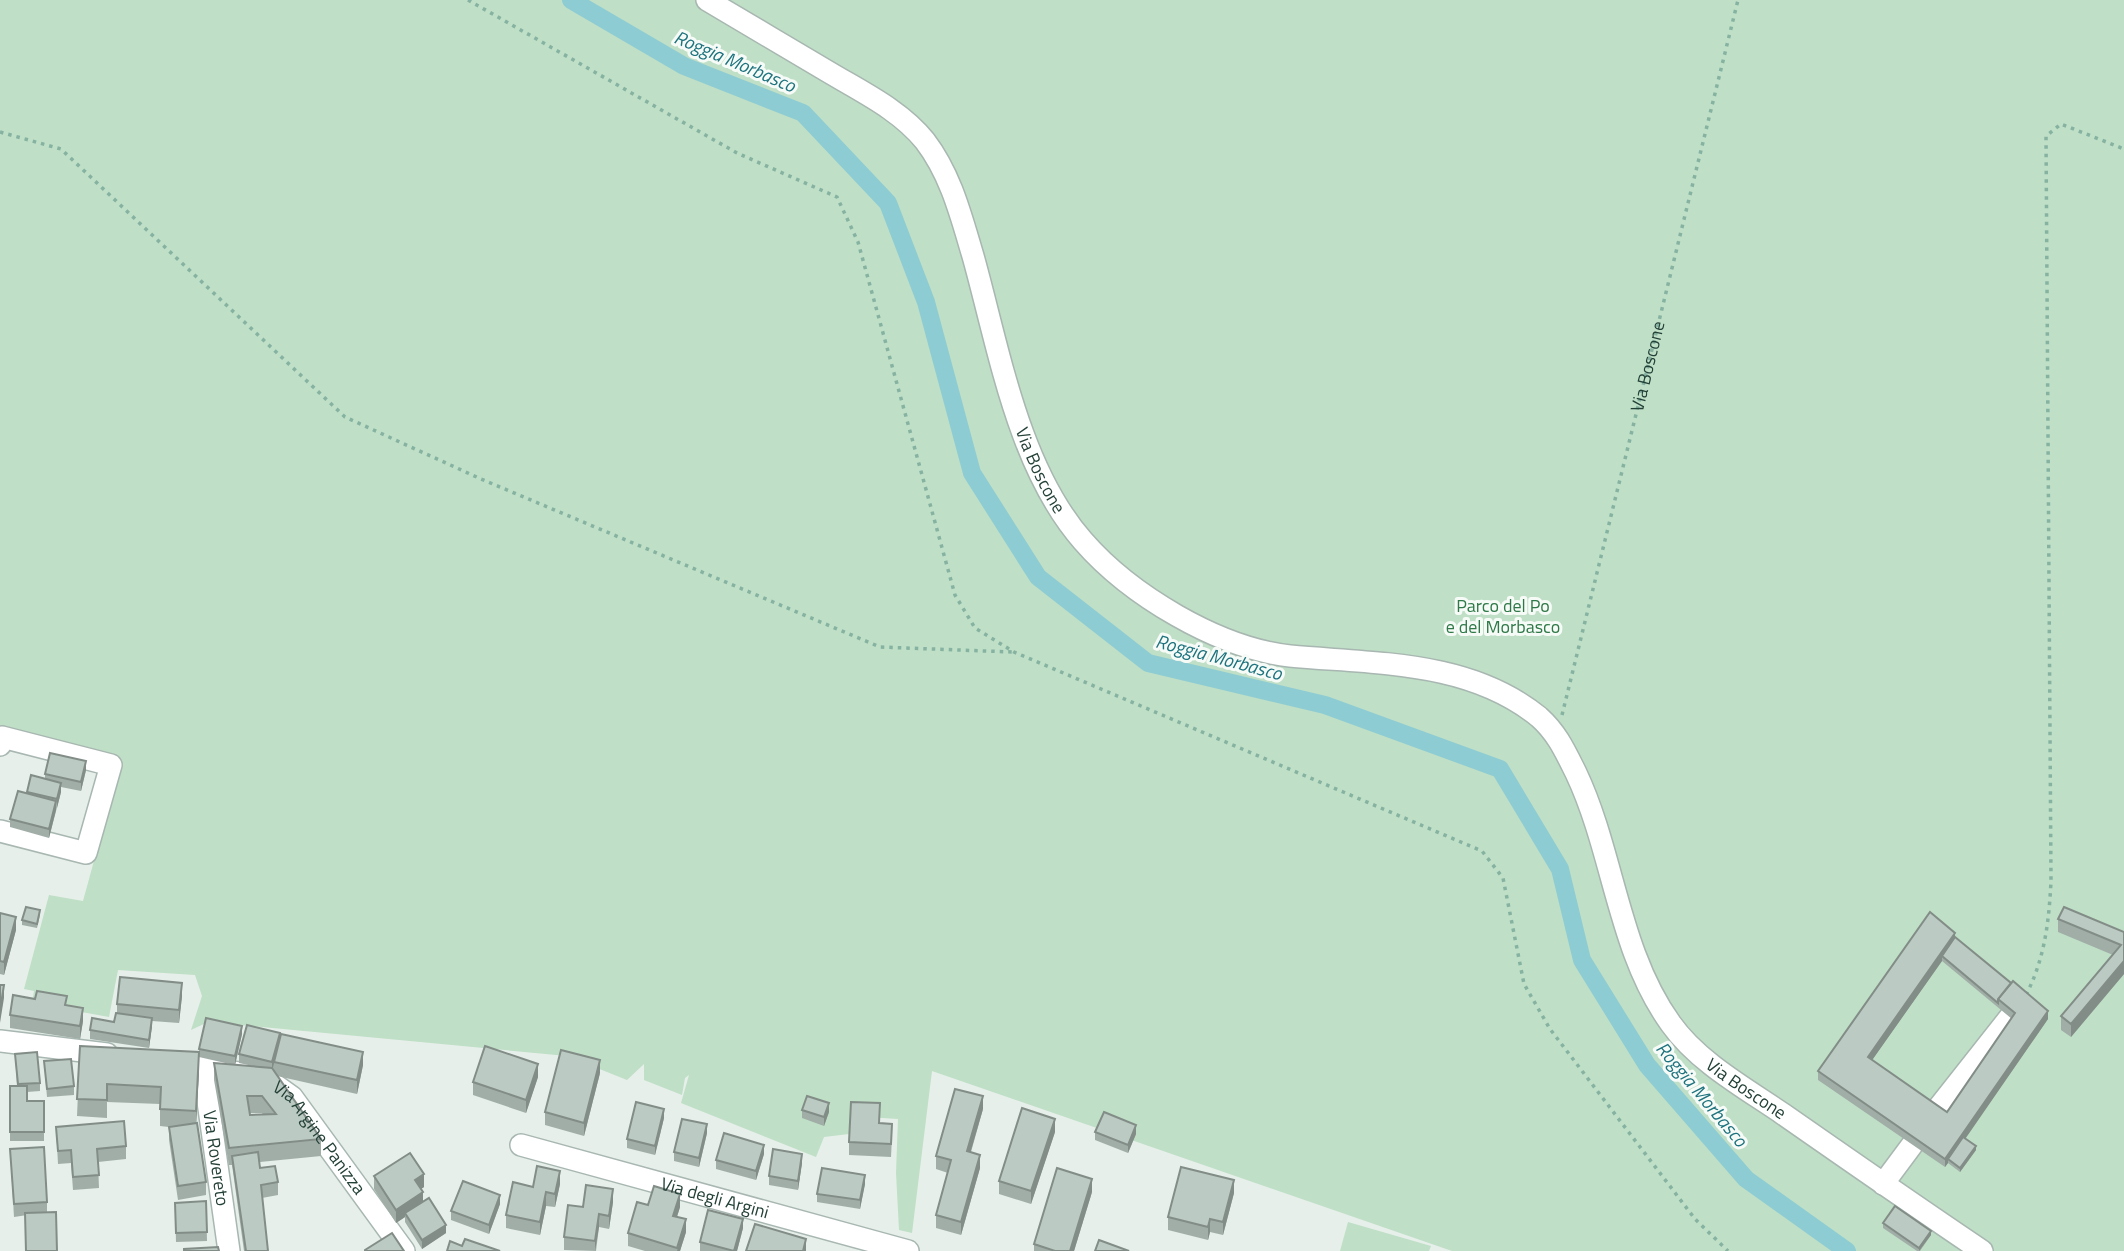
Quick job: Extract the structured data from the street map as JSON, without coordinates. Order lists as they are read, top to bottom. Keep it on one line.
{"streets":{"street":["Via Boscone","Via Argine Panizza","Via Rovereto","Via degli Argini"]},"crossings":[["Via Argine Panizza","Via Rovereto"]],"water":["Roggia Morbasco"],"parks":["Parco del Po e del Morbasco"]}
